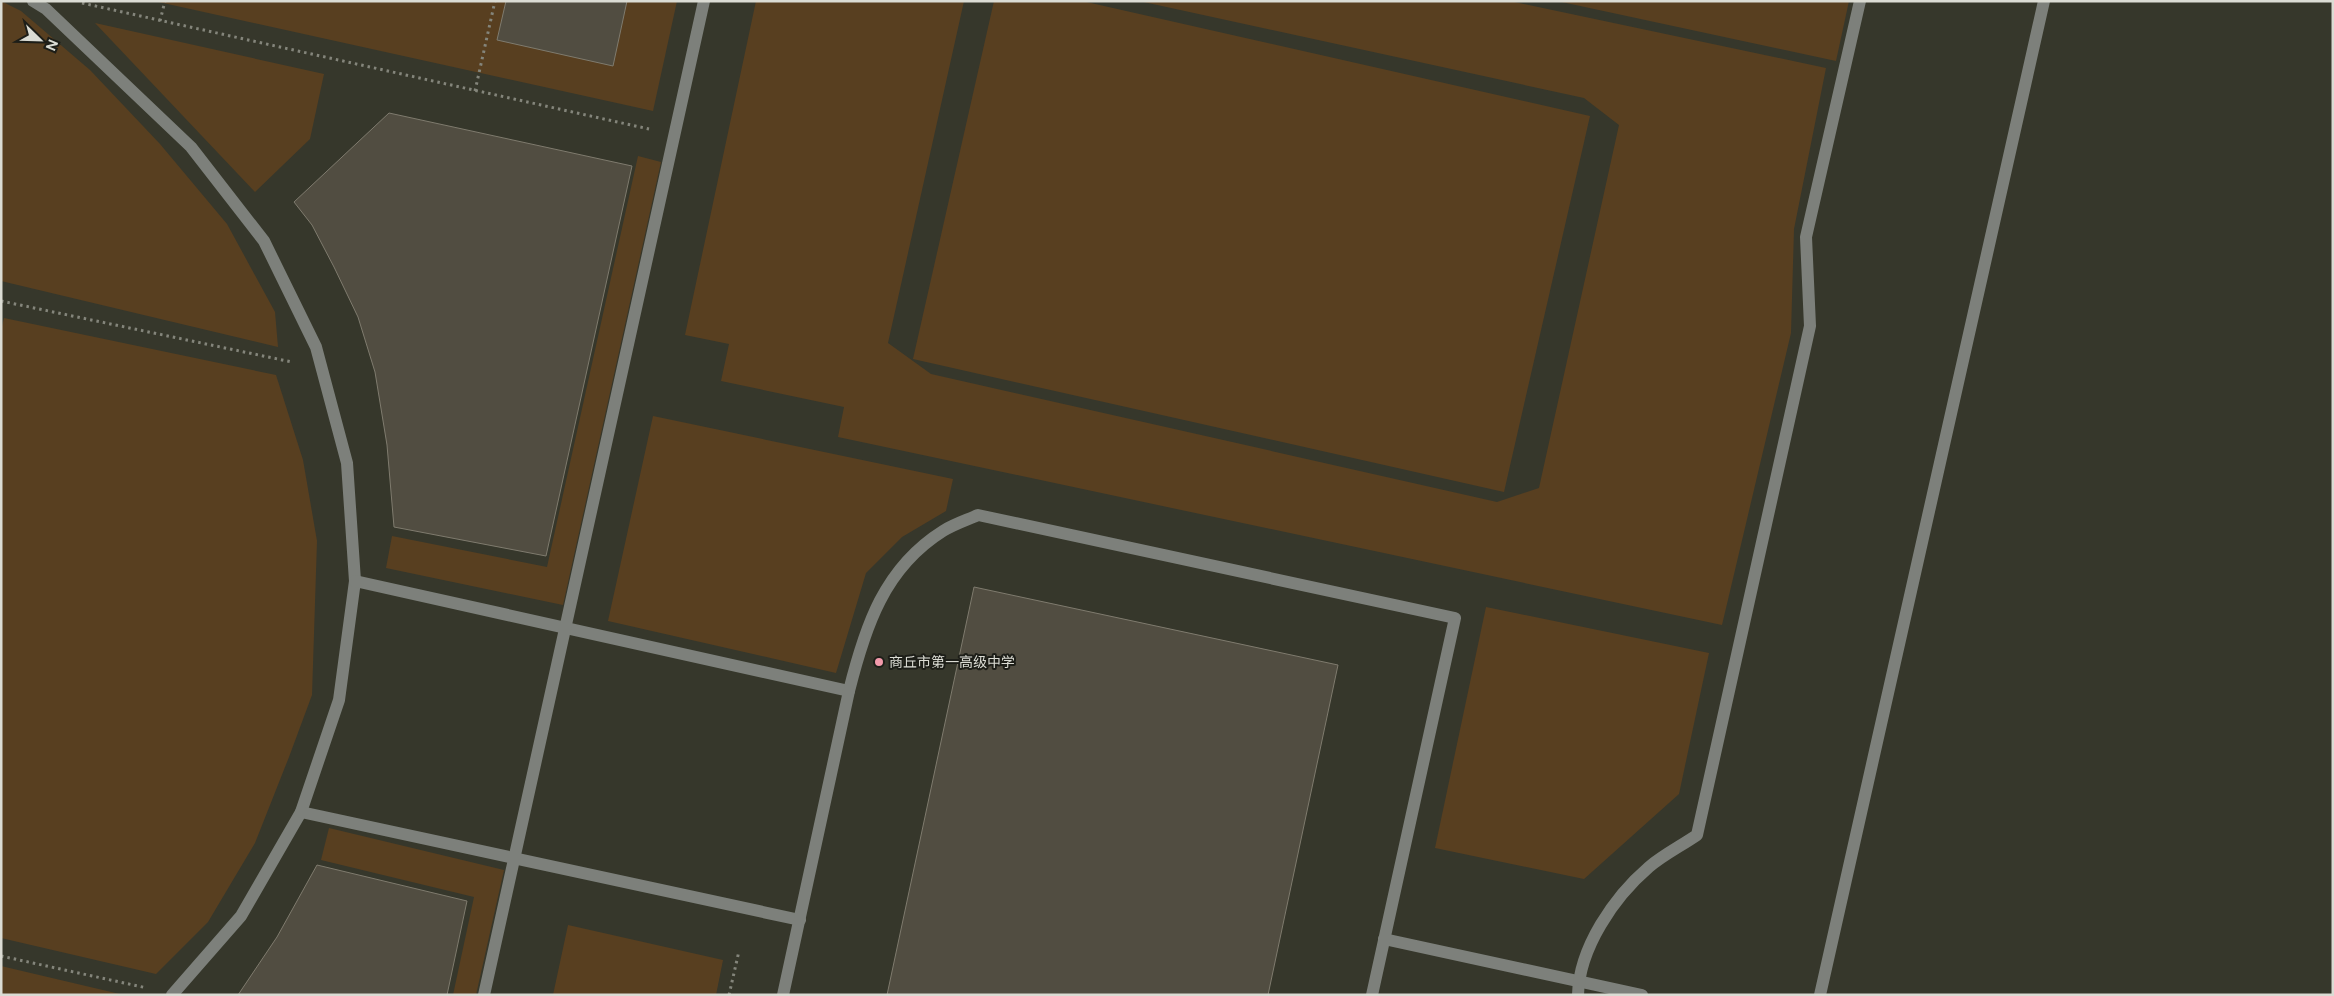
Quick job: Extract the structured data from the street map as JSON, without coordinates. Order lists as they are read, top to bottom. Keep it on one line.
{"places":["商丘市第一高级中学"],"north":"bottom right"}
